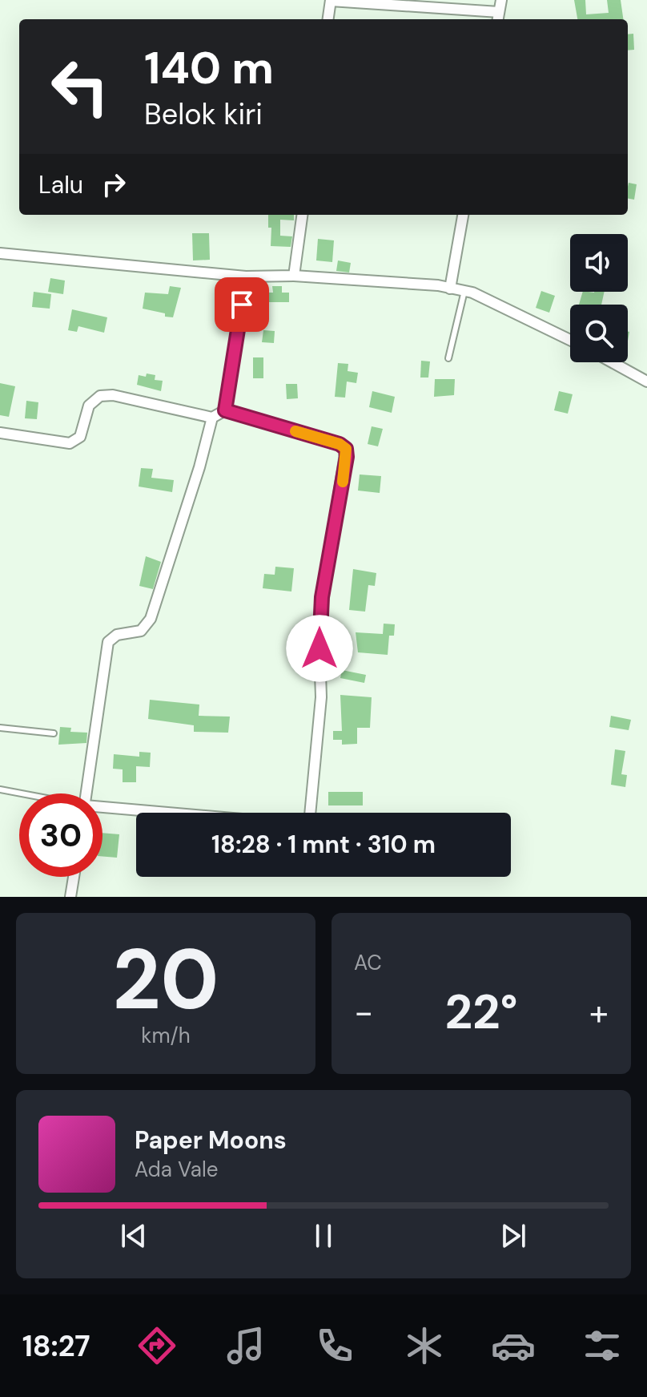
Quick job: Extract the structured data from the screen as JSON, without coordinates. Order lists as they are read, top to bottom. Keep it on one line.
{"page":{"turn":["140 m","Belok kiri"],"then":"Lalu","limit":"30","trip":"18:28 · 1 mnt · 310 m","tile":[["20","km/h"],"AC"],"heat":["−","22°","+"],"song":["Paper Moons","Ada Vale"],"tabs":"18:27"}}
